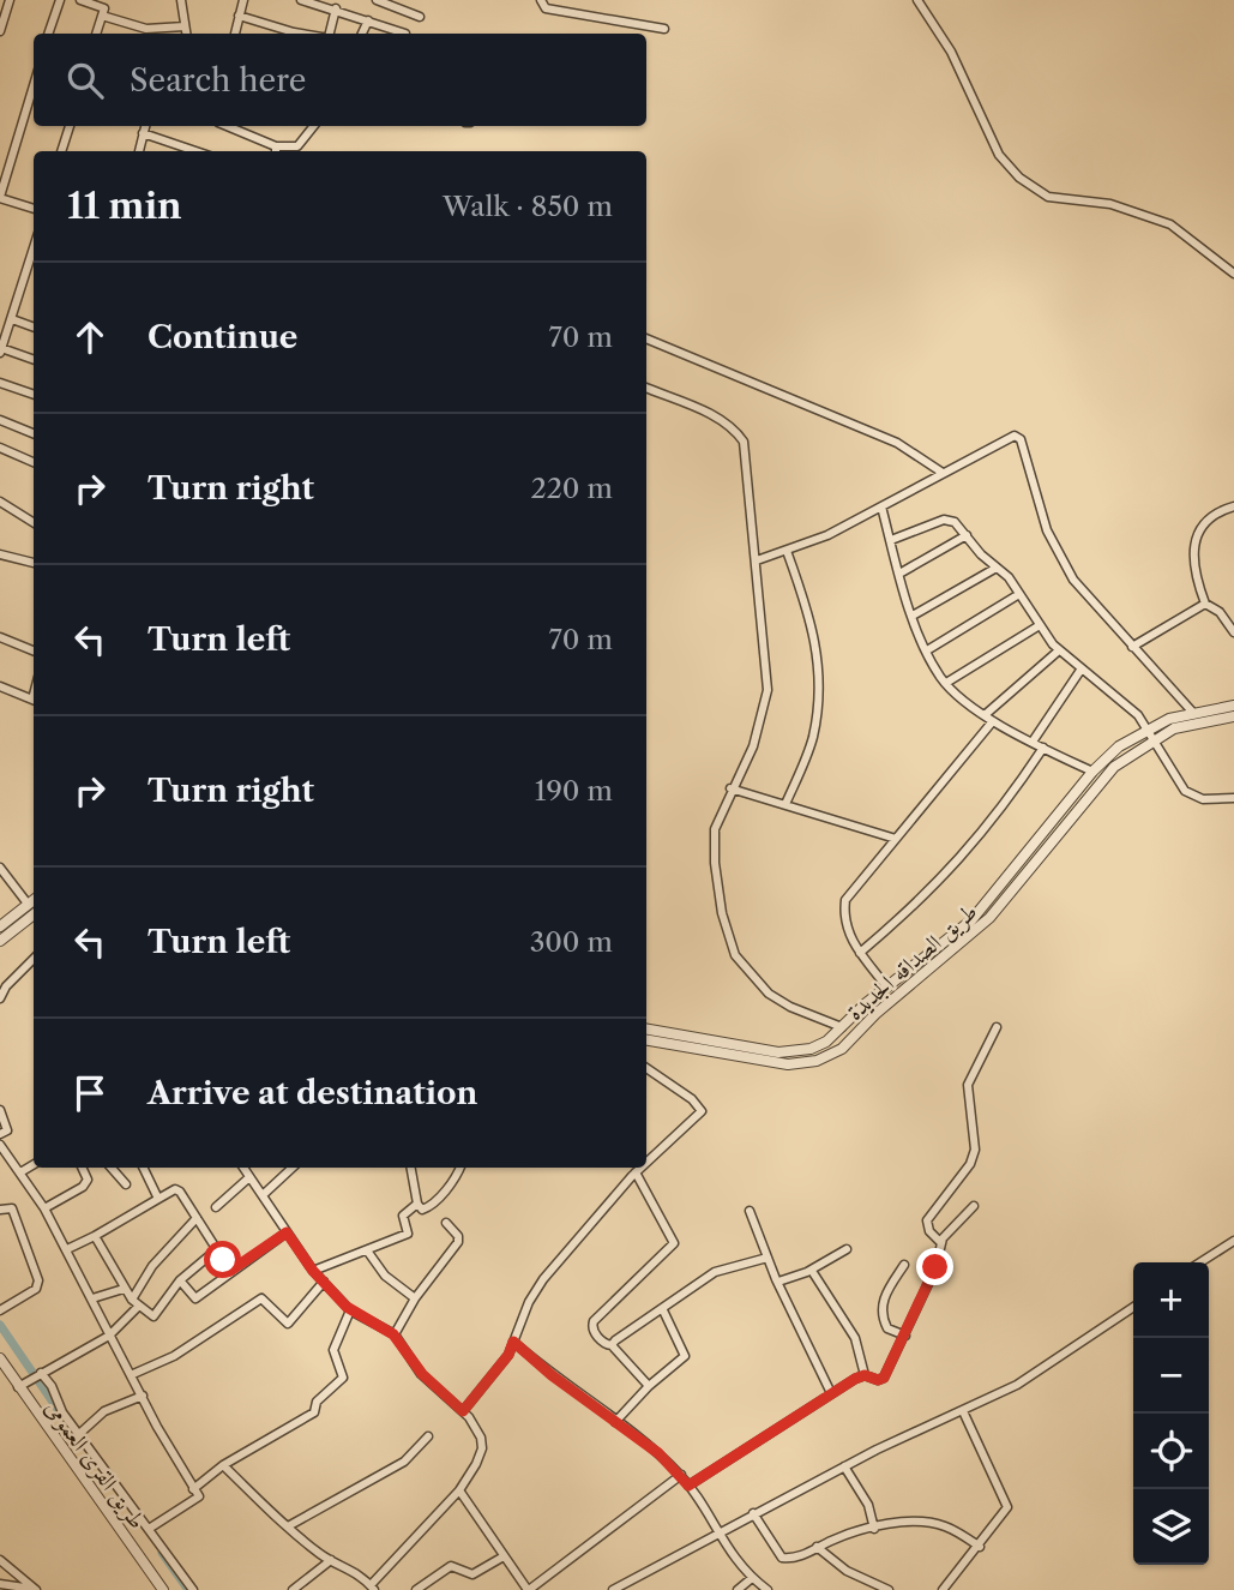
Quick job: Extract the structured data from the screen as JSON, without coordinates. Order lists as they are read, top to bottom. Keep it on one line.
{"streets":{"street":["طريق الصداقه الجديدة","طريق القرى العمومى"]},"page":{"search":"Search here","heading":["11 min","Walk · 850 m"],"list":[["Continue","70 m"],["Turn right","220 m"],["Turn left","70 m"],["Turn right","190 m"],["Turn left","300 m"],"Arrive at destination"],"map_buttons":["+","−"]}}
